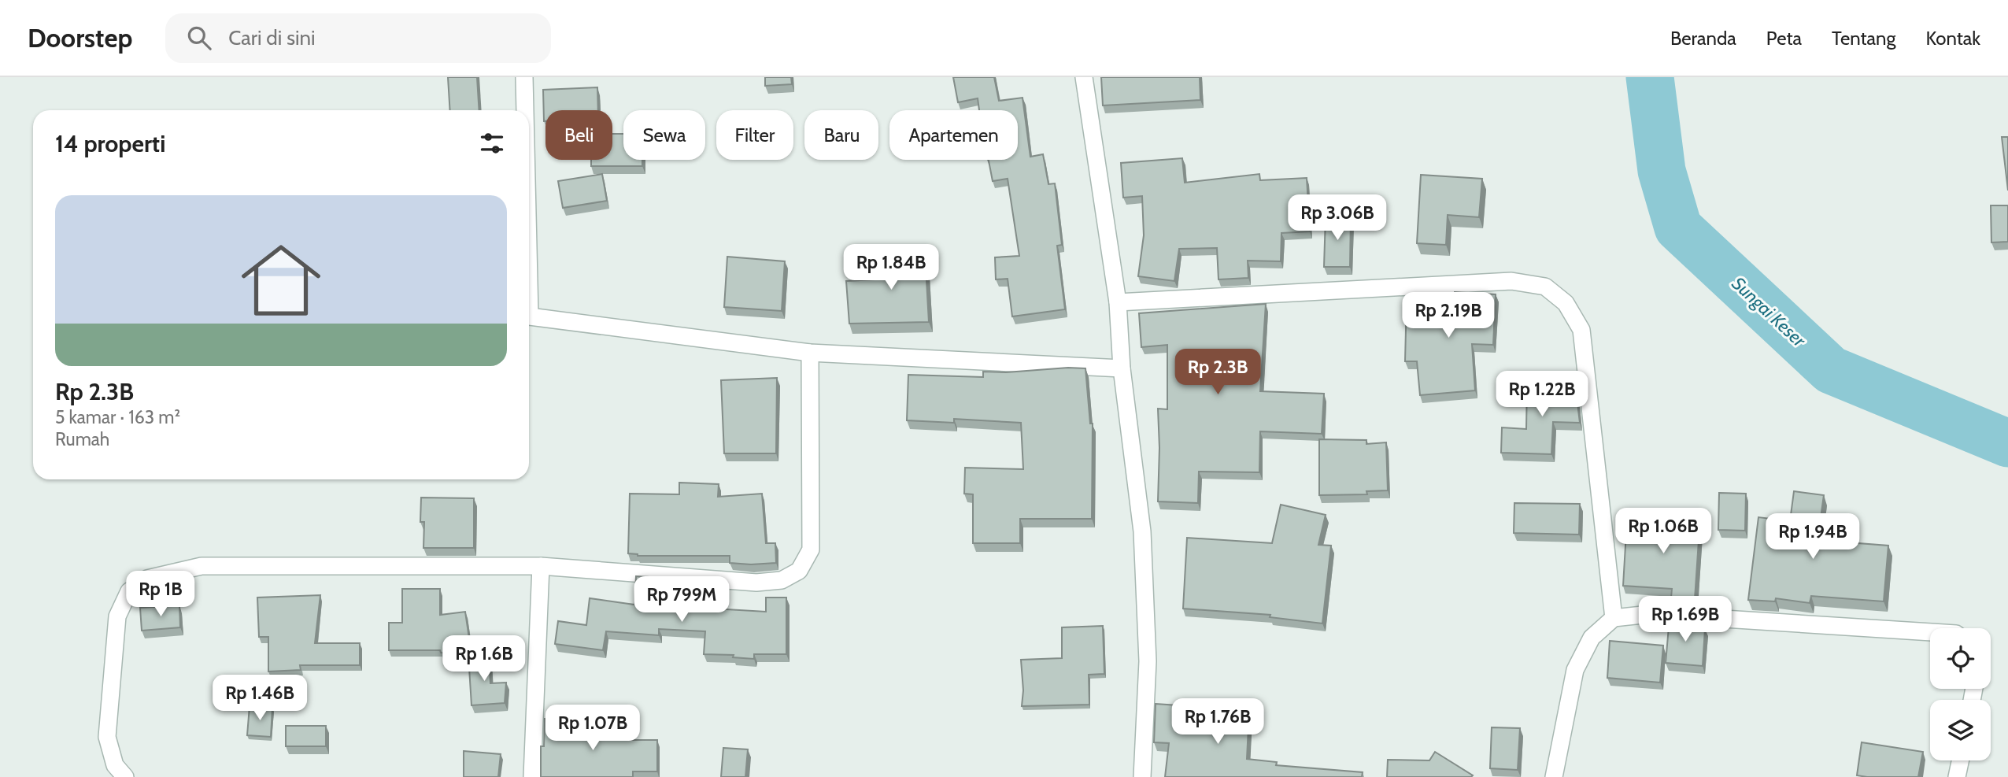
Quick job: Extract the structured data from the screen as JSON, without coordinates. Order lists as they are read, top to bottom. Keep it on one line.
{"water":["Sungai Keser"],"page":{"header":"Doorstep","search":"Cari di sini","nav":["Beranda","Peta","Tentang","Kontak"],"chip":["Beli","Sewa","Filter","Baru","Apartemen"],"heading":"14 properti","list":[{"name":"Rp 2.3B","note":"5 kamar · 163 m² · Rumah"}],"price":["Rp 3.06B","Rp 1.84B","Rp 2.19B","Rp 2.3B","Rp 1.22B","Rp 1.06B","Rp 1.94B","Rp 1B","Rp 799M","Rp 1.69B","Rp 1.6B","Rp 1.46B","Rp 1.76B","Rp 1.07B"]}}
